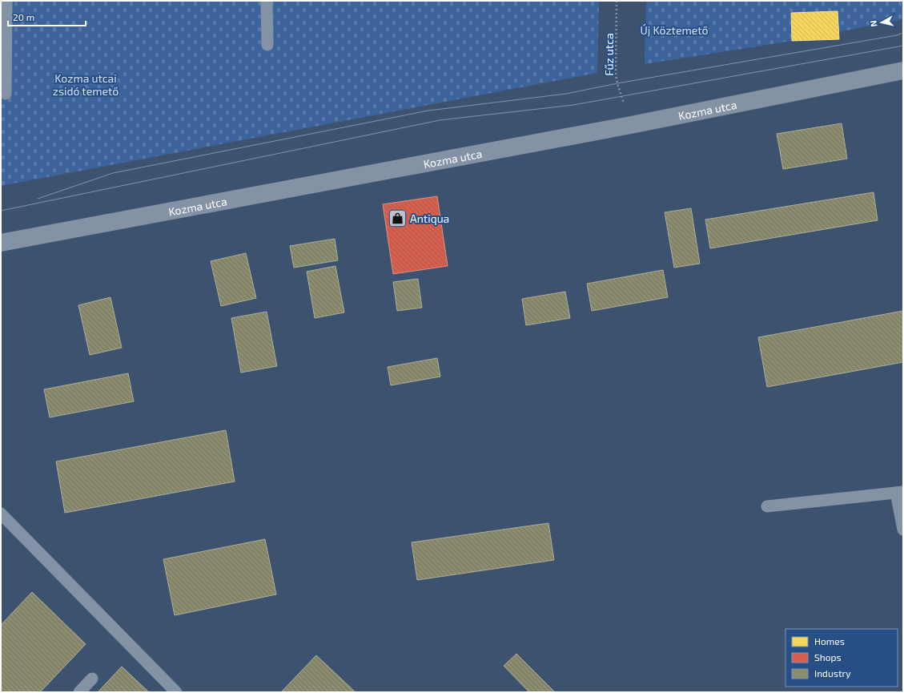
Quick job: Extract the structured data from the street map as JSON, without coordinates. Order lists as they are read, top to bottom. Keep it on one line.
{"streets":{"street":["Kozma utca"],"path":["Fűz utca"]},"crossings":[["Fűz utca","Kozma utca"]],"parks":["Új Köztemető","Kozma utcai zsidó temető"],"places":{"shop":["Antiqua"]},"legend":["Homes","Shops","Industry"],"scale_bar":"20 m","north":"left"}
